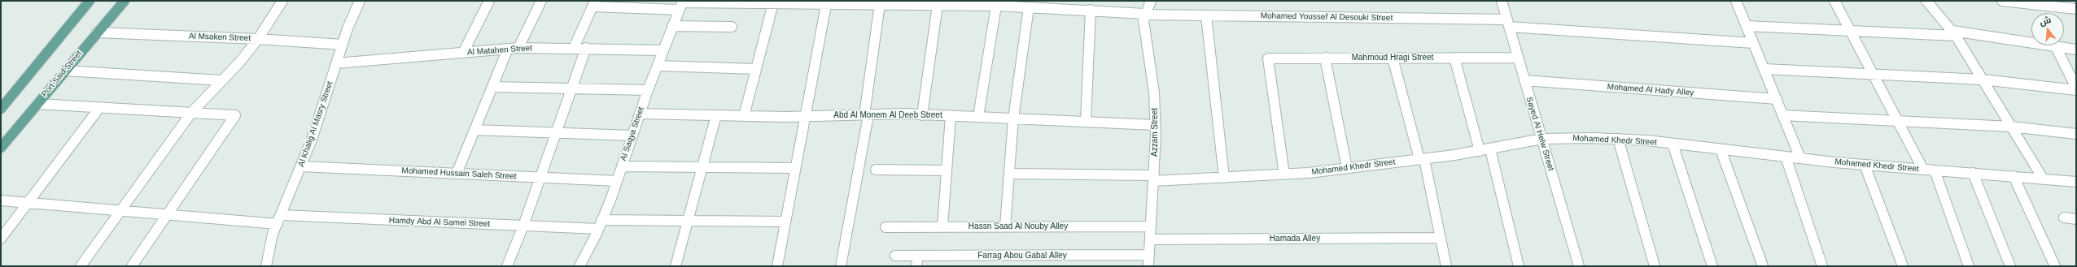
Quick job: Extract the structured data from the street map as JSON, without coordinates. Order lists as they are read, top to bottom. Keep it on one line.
{"streets":{"main road":["Port Said Street"],"street":["Mohamed Youssef Al Desouki Street","Al Msaken Street","Al Matahen Street","Mahmoud Hragi Street","Mohamed Al Hady Alley","Abd Al Monem Al Deeb Street","Al Khalig Al Masry Street","Azzam Street","Al Saqya Street","Sayed Al Helw Street","Mohamed Khedr Street","Mohamed Hussain Saleh Street","Hamdy Abd Al Samei Street","Hassn Saad Al Nouby Alley","Hamada Alley","Farrag Abou Gabal Alley"]},"crossings":[["Mohamed Youssef Al Desouki Street","Azzam Street"],["Mohamed Youssef Al Desouki Street","Al Saqya Street"],["Mohamed Youssef Al Desouki Street","Sayed Al Helw Street"],["Al Msaken Street","Port Said Street"],["Al Msaken Street","Al Khalig Al Masry Street"],["Al Matahen Street","Al Khalig Al Masry Street"],["Al Matahen Street","Al Saqya Street"],["Mahmoud Hragi Street","Sayed Al Helw Street"],["Mahmoud Hragi Street","Mohamed Khedr Street"],["Mohamed Al Hady Alley","Sayed Al Helw Street"],["Abd Al Monem Al Deeb Street","Azzam Street"],["Abd Al Monem Al Deeb Street","Al Saqya Street"],["Al Khalig Al Masry Street","Mohamed Hussain Saleh Street"],["Al Khalig Al Masry Street","Hamdy Abd Al Samei Street"],["Azzam Street","Mohamed Khedr Street"],["Azzam Street","Hassn Saad Al Nouby Alley"],["Azzam Street","Hamada Alley"],["Azzam Street","Farrag Abou Gabal Alley"],["Al Saqya Street","Mohamed Hussain Saleh Street"],["Al Saqya Street","Hamdy Abd Al Samei Street"],["Sayed Al Helw Street","Mohamed Khedr Street"]],"north":"top"}
